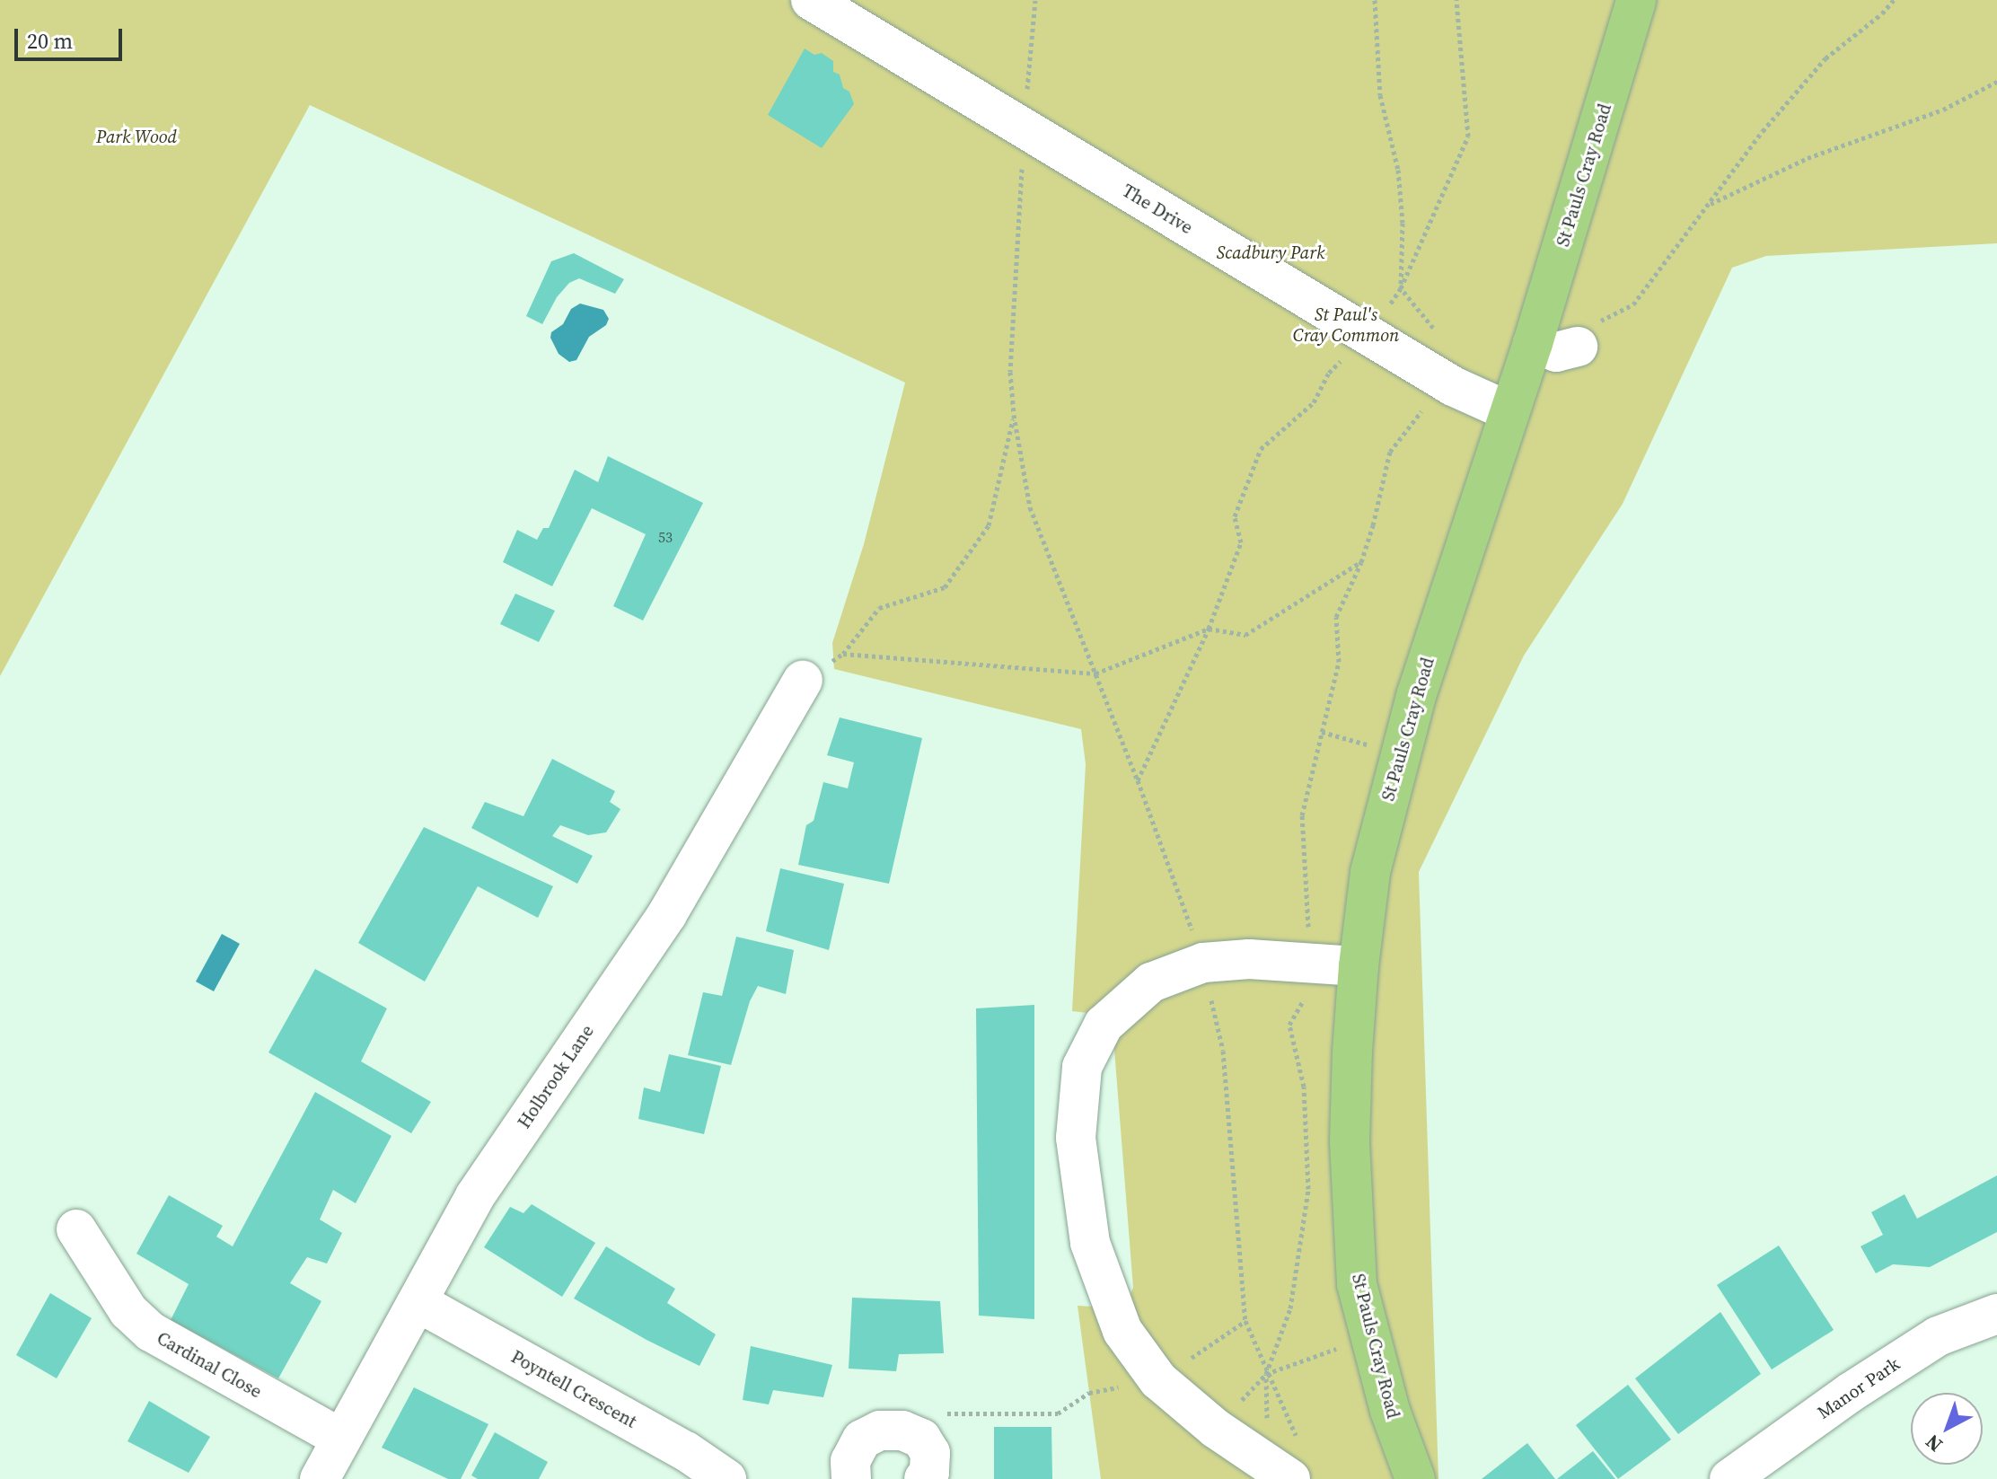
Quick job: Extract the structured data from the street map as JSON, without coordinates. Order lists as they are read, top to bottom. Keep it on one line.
{"streets":{"main road":["St Pauls Cray Road"],"street":["The Drive","Holbrook Lane","Cardinal Close","Manor Park","Poyntell Crescent"]},"crossings":[["St Pauls Cray Road","The Drive"],["Holbrook Lane","Cardinal Close"],["Holbrook Lane","Poyntell Crescent"]],"parks":["Park Wood","Scadbury Park","St Paul's Cray Common"],"house_numbers":["53"],"scale_bar":"20 m","north":"bottom left"}
